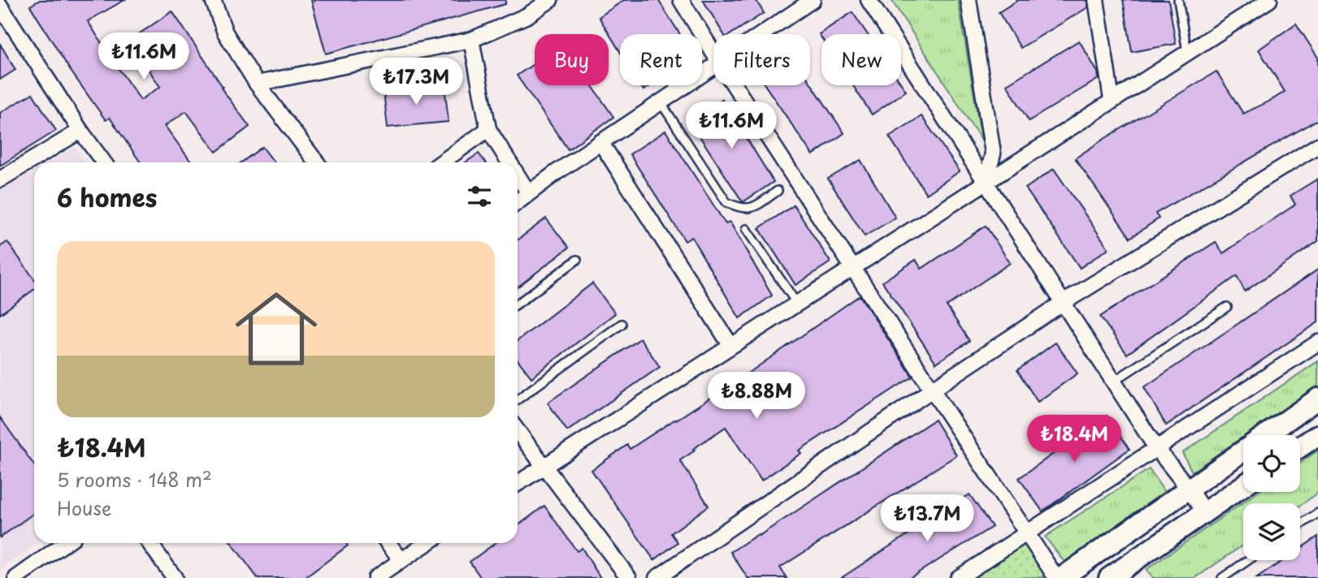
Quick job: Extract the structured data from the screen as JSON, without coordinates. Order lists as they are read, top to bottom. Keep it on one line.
{"page":{"price":["₺11.6M","₺17.3M","₺11.6M","₺8.88M","₺18.4M","₺13.7M"],"chip":["Buy","Rent","Filters","New"],"heading":"6 homes","list":[{"name":"₺18.4M","note":"5 rooms · 148 m² · House"}]}}
